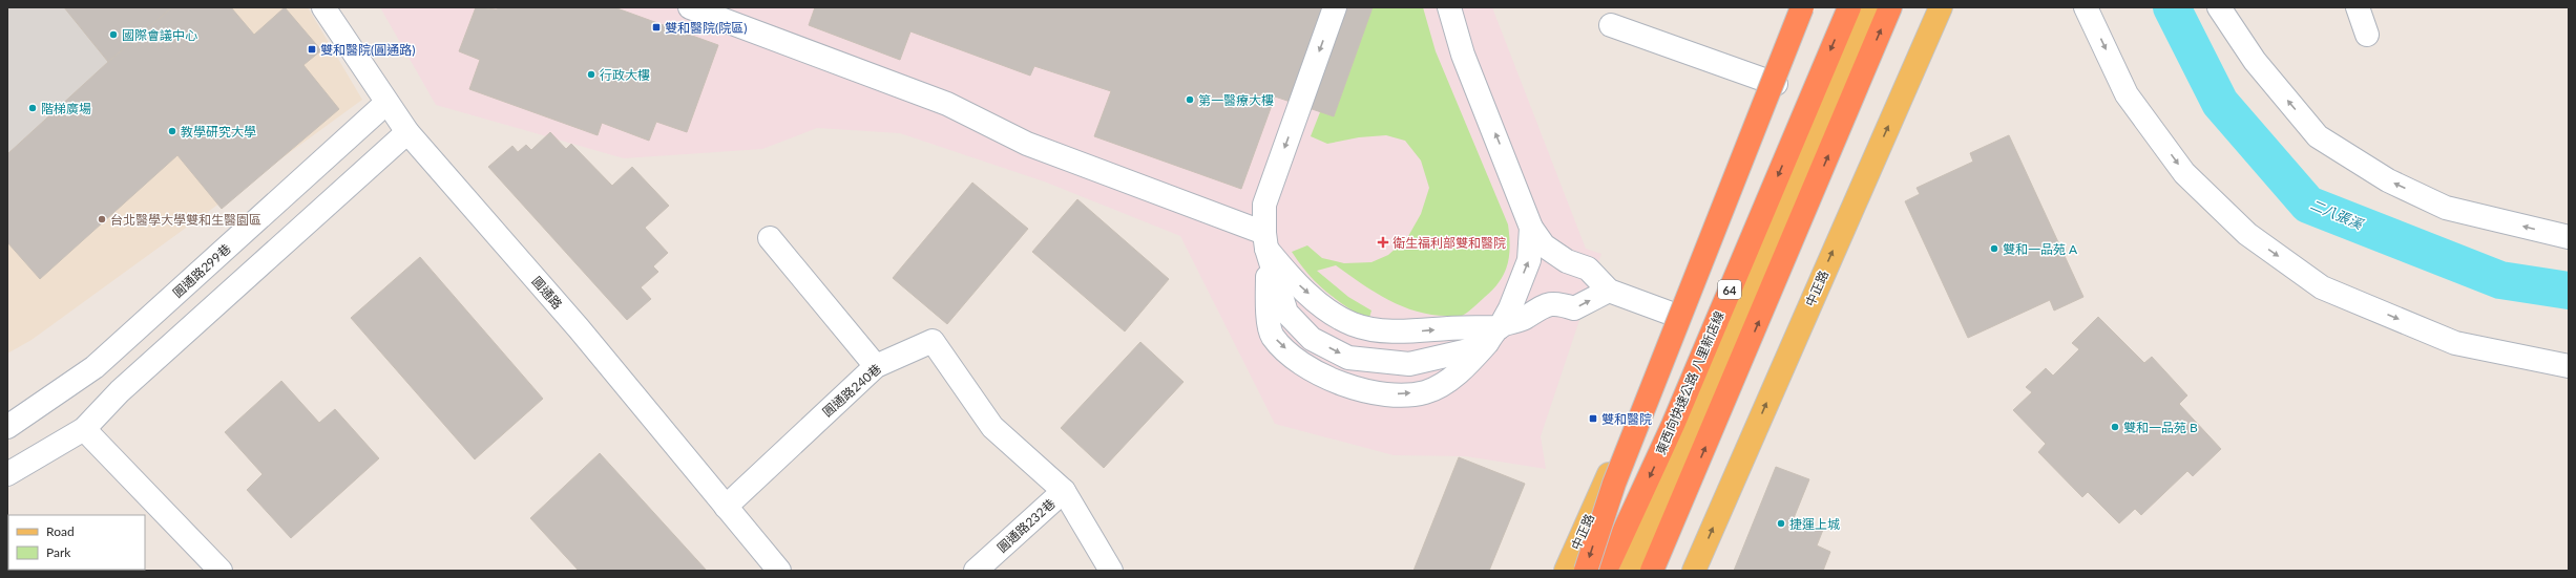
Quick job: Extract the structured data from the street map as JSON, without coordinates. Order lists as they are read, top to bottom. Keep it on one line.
{"streets":{"highway":["64","東西向快速公路 八里新店線"],"main road":["中正路"],"street":["圓通路299巷","圓通路","圓通路240巷","圓通路232巷"]},"crossings":[["圓通路299巷","圓通路"],["圓通路","圓通路240巷"],["圓通路240巷","圓通路232巷"]],"water":["二八張溪"],"places":{"transit":["雙和醫院(院區)","雙和醫院(圓通路)","雙和醫院"],"other":["國際會議中心","行政大樓","第一醫療大樓","階梯廣場","教學研究大學","台北醫學大學雙和生醫園區","雙和一品苑 A","雙和一品苑 B","捷運上城"],"health":["衛生福利部雙和醫院"]},"legend":["Road","Park"]}
